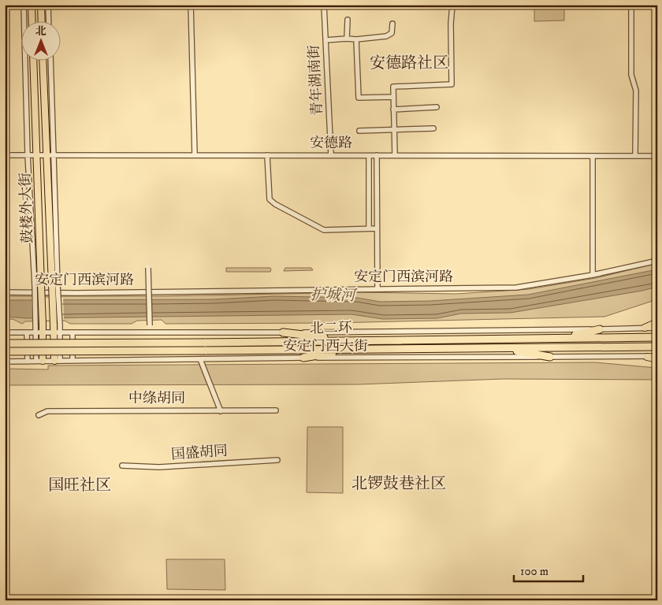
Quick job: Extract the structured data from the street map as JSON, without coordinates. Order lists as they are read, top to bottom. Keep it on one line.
{"streets":{"highway":["北二环"],"main road":["鼓楼外大街"],"street":["青年湖南街","安德路","安定门西滨河路","安定门西大街","中绦胡同","国盛胡同"]},"crossings":[["青年湖南街","安德路"],["安德路","鼓楼外大街"],["鼓楼外大街","安定门西大街"]],"districts":["安德路社区","北锣鼓巷社区","国旺社区"],"water":["护城河"],"scale_bar":"100 m","north":"top"}
